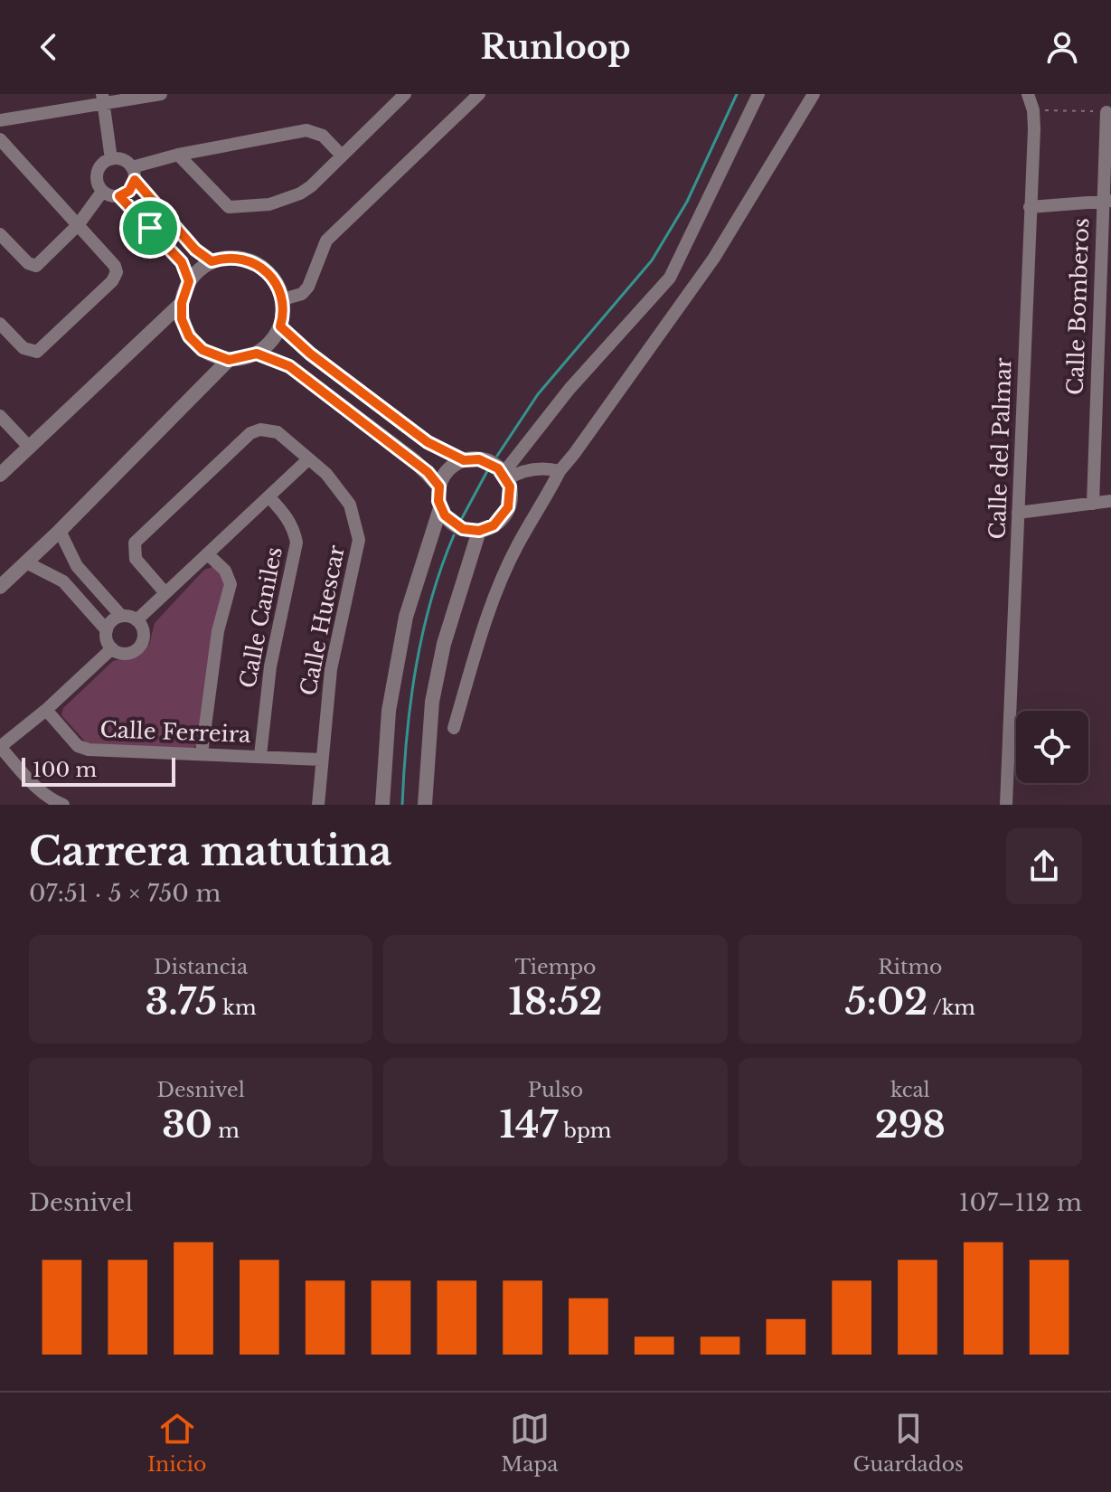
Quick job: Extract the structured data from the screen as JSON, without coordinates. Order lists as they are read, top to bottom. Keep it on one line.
{"streets":{"street":["Calle Bomberos","Calle del Palmar","Calle Caniles","Calle Huescar","Calle Ferreira"]},"crossings":[["Calle Caniles","Calle Ferreira"],["Calle Huescar","Calle Ferreira"]],"scale_bar":"100 m","page":{"header":"Runloop","scale":"100 m","heading":["Carrera matutina","07:51 · 5 × 750 m"],"stats":[["Distancia","3.75 km"],["Tiempo","18:52"],["Ritmo","5:02 /km"],["Desnivel","30 m"],["Pulso","147 bpm"],["kcal","298"]],"chart":["Desnivel","107–112 m"],"tabs":["Inicio","Mapa","Guardados"]}}
